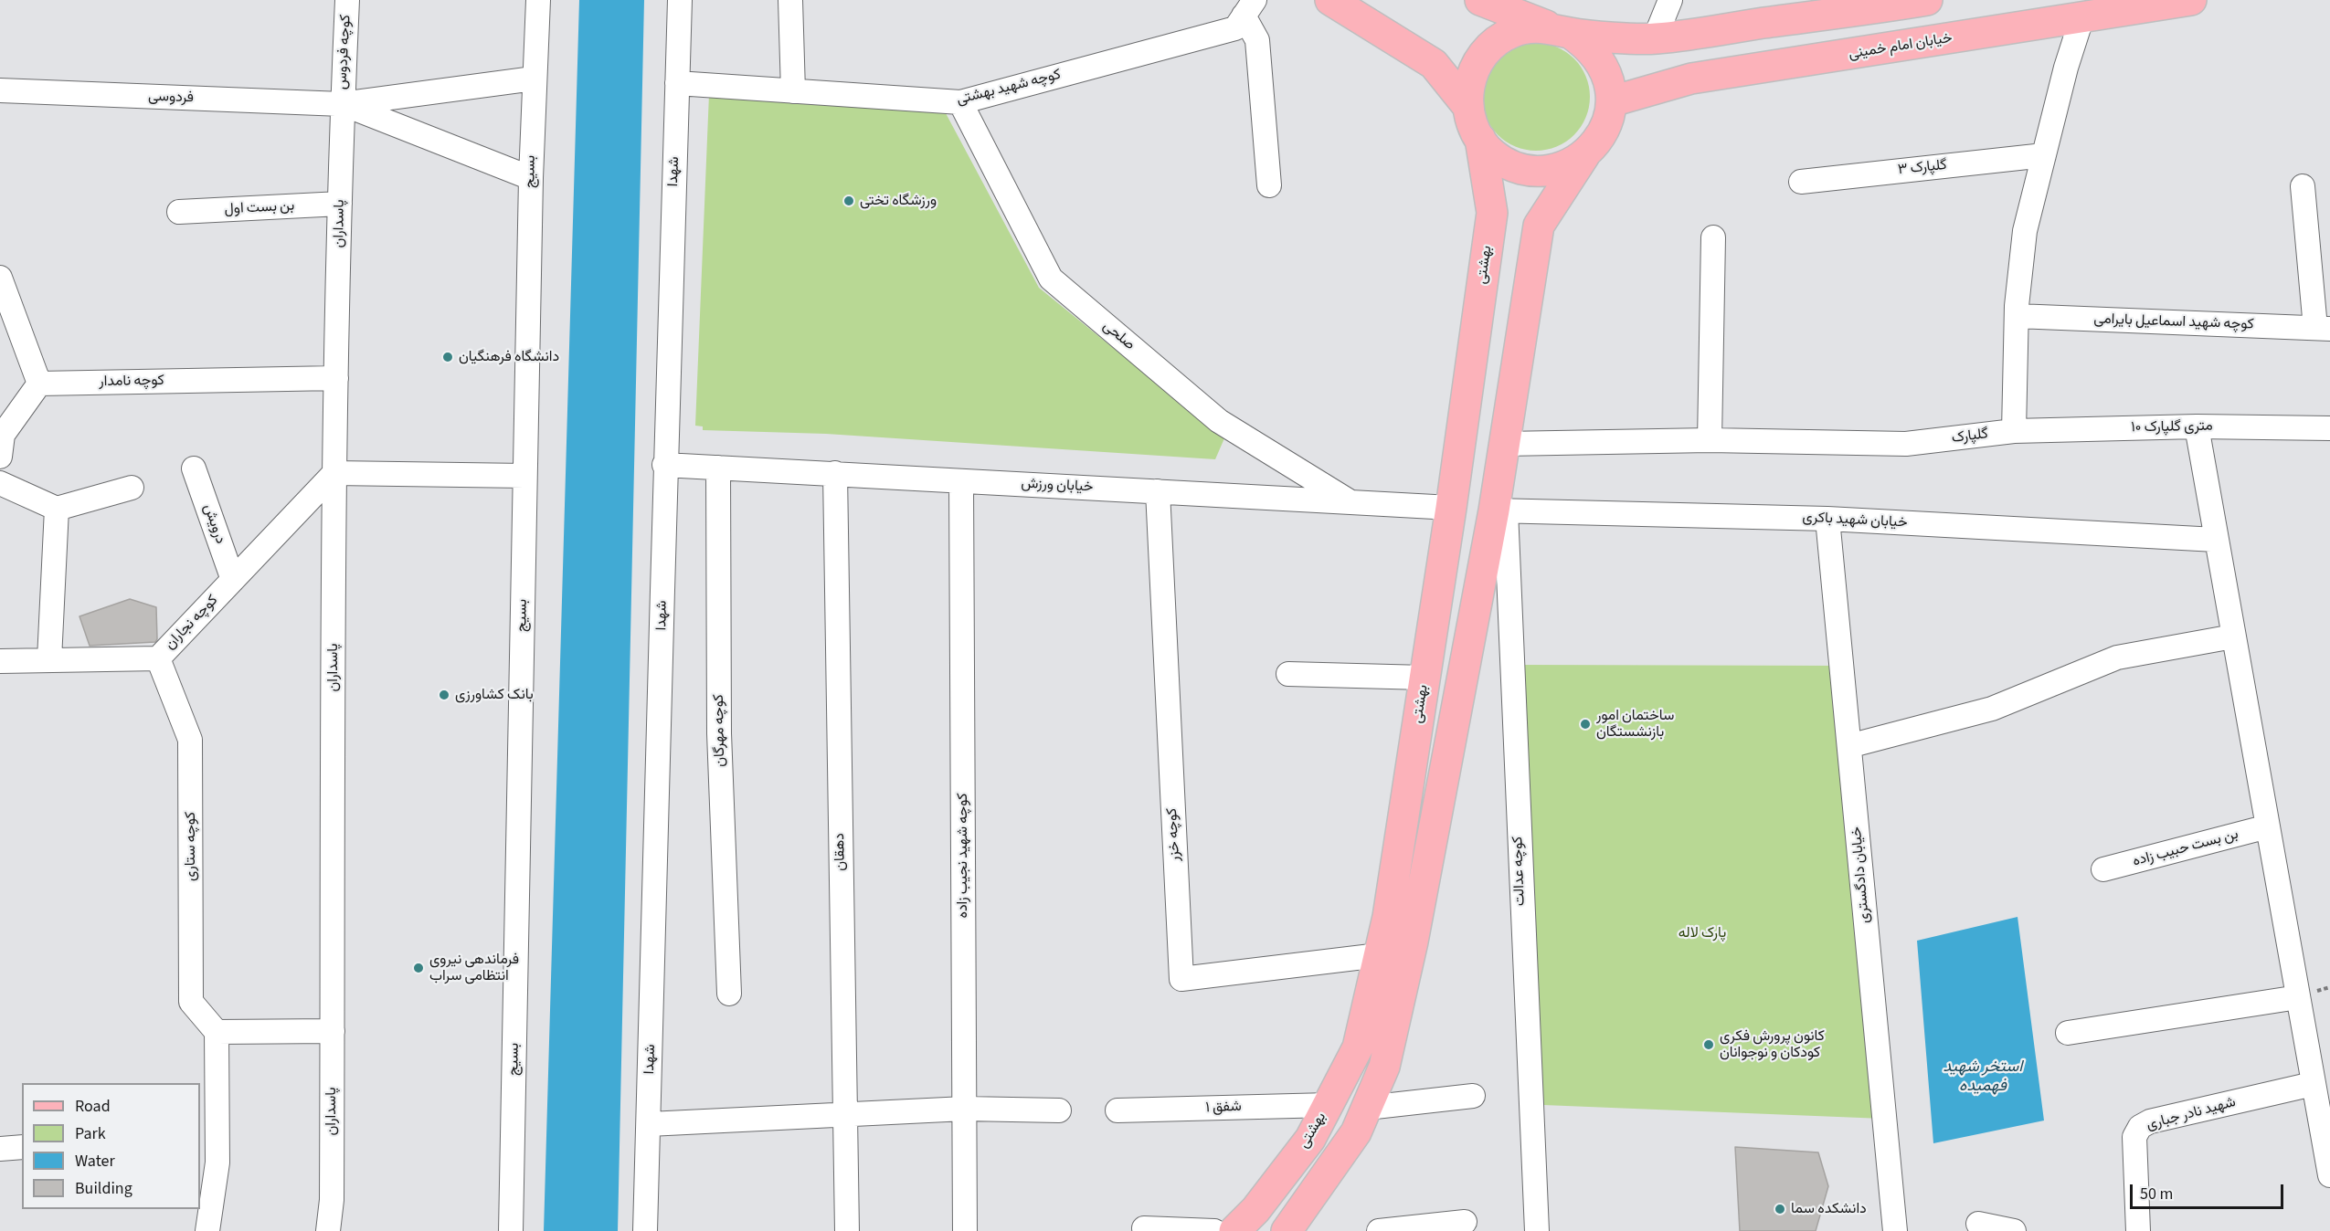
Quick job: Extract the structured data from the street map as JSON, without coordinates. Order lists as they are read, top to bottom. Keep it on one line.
{"streets":{"main road":["خیابان امام خمینی","بهشتی"],"street":["کوچه فردوس","کوچه شهید بهشتی","فردوسی","گلپارک ۳","بسیج","شهدا","بن بست اول","پاسداران","کوچه شهید اسماعیل بایرامی","صلحی","کوچه نامدار","۱۰ متری گلپارک","گلپارک","خیابان ورزش","خیابان شهید باکری","درویش","کوچه نجاران","کوچه مهرگان","کوچه خزر","کوچه ستاری","بن بست حبیب زاده","دهقان","کوچه شهید نجیب زاده","کوچه عدالت","خیابان دادگستری","شفق ۱","شهید نادر جباری"]},"crossings":[["خیابان امام خمینی","بهشتی"],["کوچه فردوس","فردوسی"],["کوچه فردوس","پاسداران"],["کوچه شهید بهشتی","شهدا"],["کوچه شهید بهشتی","صلحی"],["فردوسی","پاسداران"],["شهدا","خیابان ورزش"],["بن بست اول","پاسداران"],["پاسداران","کوچه نامدار"],["پاسداران","کوچه نجاران"],["بهشتی","خیابان ورزش"],["بهشتی","کوچه خزر"],["بهشتی","شفق ۱"],["صلحی","خیابان ورزش"],["۱۰ متری گلپارک","گلپارک"],["خیابان ورزش","کوچه مهرگان"],["خیابان ورزش","کوچه خزر"],["خیابان ورزش","دهقان"],["خیابان ورزش","کوچه شهید نجیب زاده"],["خیابان شهید باکری","کوچه عدالت"],["خیابان شهید باکری","خیابان دادگستری"],["درویش","کوچه نجاران"],["کوچه نجاران","کوچه ستاری"]],"water":["استخر شهید فهمیده"],"parks":["پارک لاله"],"places":["ورزشگاه تختی","دانشگاه فرهنگیان","بانک کشاورزی","ساختمان امور بازنشستگان","فرماندهی نیروی انتظامی سراب","کانون پرورش فکری کودکان و نوجوانان","دانشکده سما"],"legend":["Road","Park","Water","Building"],"scale_bar":"50 m"}
